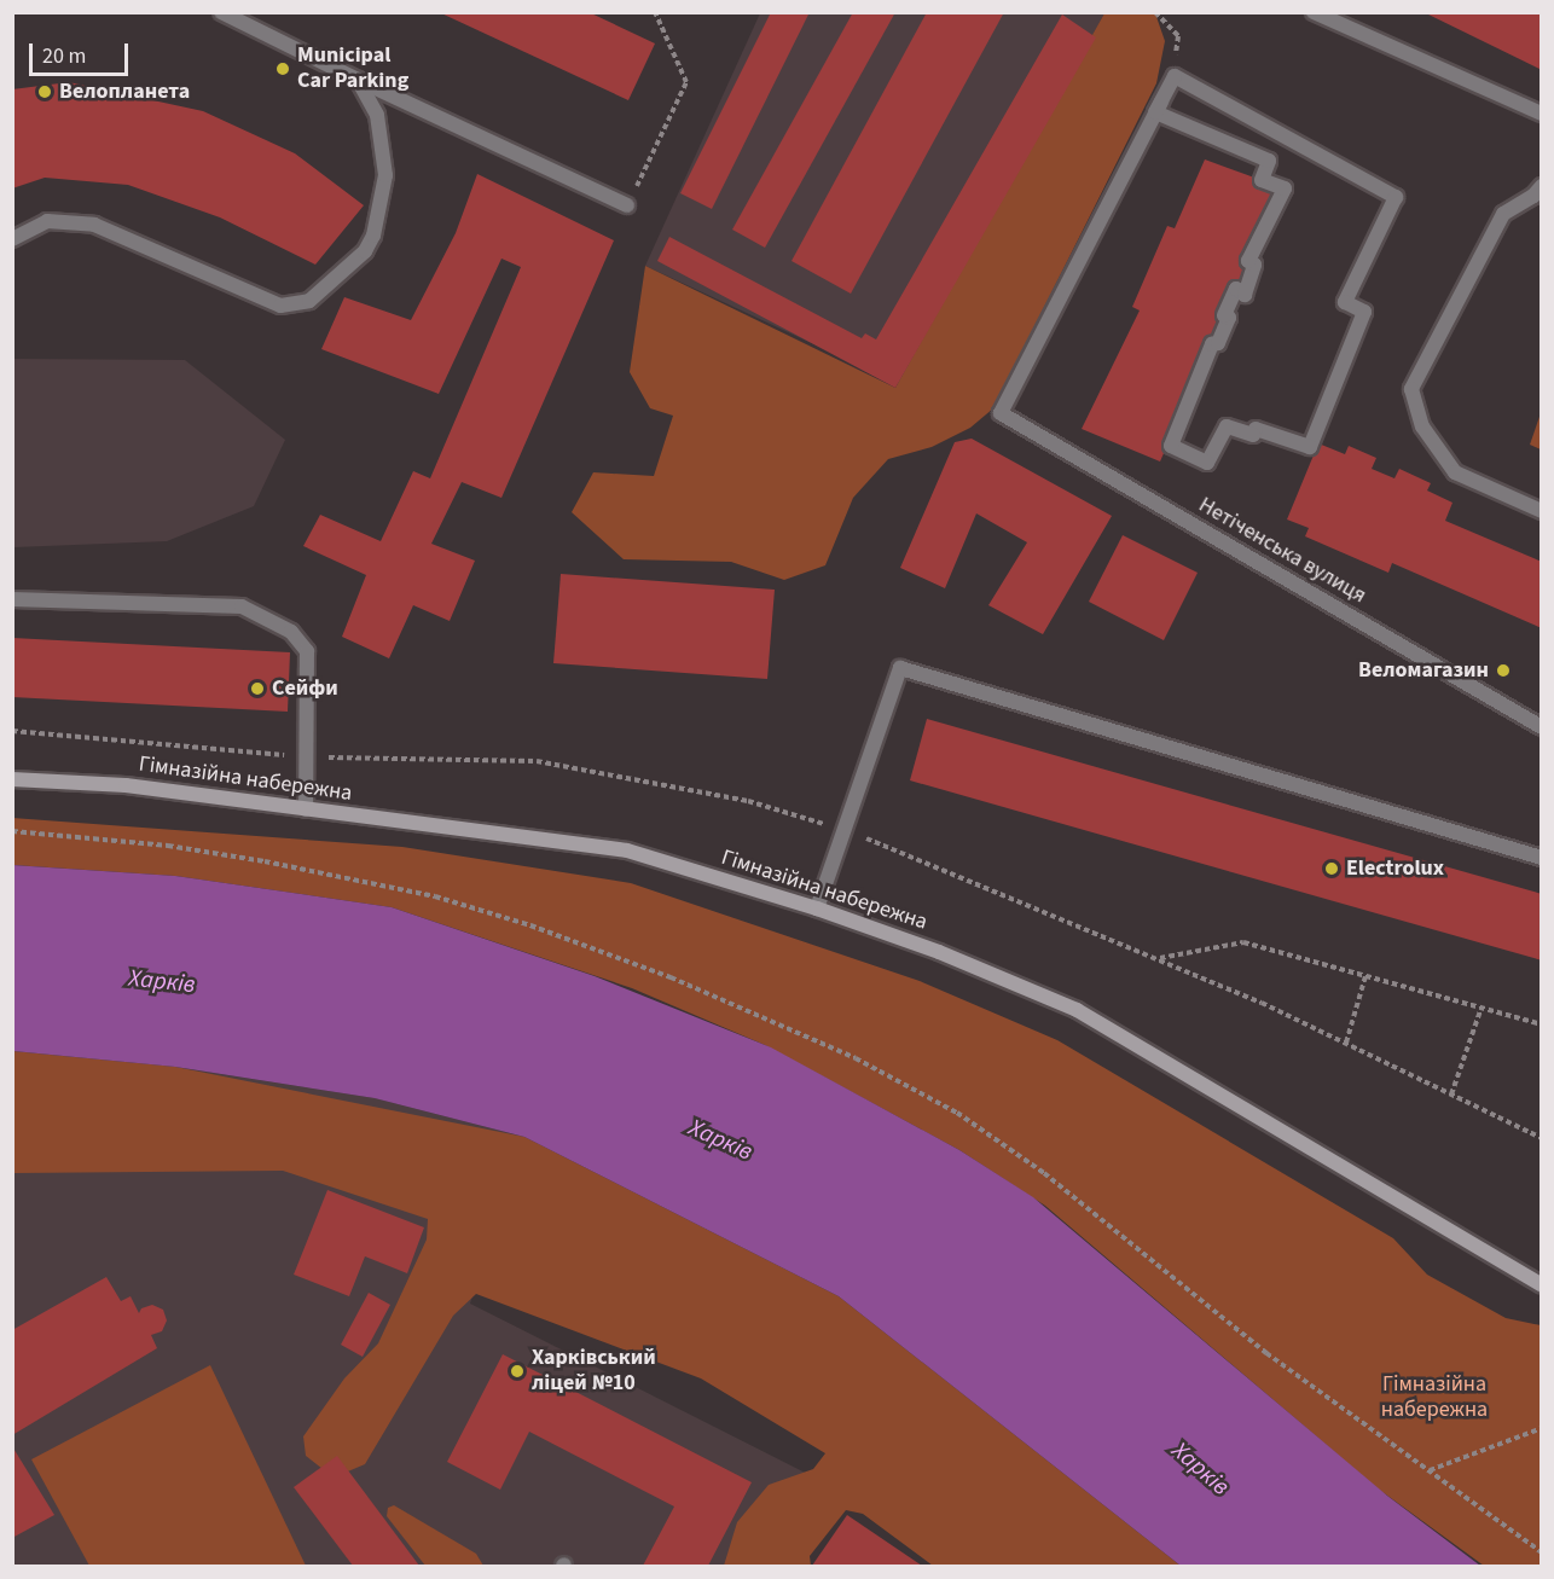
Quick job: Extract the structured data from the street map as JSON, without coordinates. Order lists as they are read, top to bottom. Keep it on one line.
{"streets":{"main road":["Гімназійна набережна"],"street":["Нетіченська вулиця"]},"water":["Харків"],"parks":["Гімназійна набережна"],"places":["Municipal Car Parking","Велопланета","Веломагазин","Сейфи","Electrolux","Харківський ліцей №10"],"scale_bar":"20 m"}
